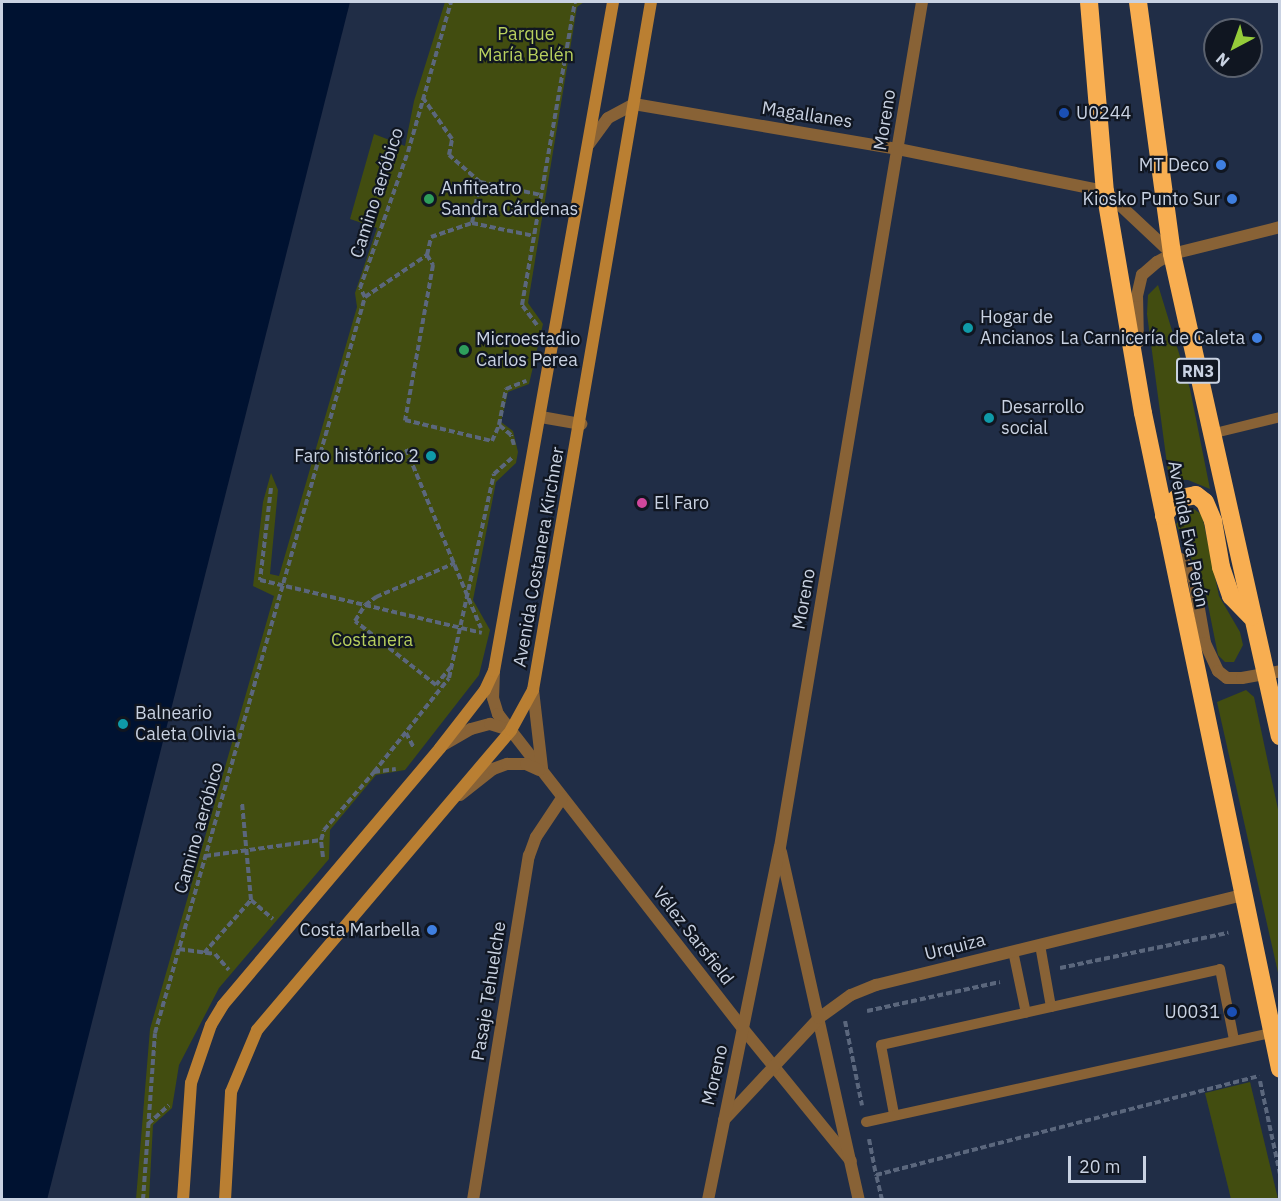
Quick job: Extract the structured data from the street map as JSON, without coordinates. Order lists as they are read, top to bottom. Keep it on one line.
{"streets":{"highway":["RN3","Avenida Eva Perón"],"street":["Magallanes","Moreno","Avenida Costanera Kirchner","Vélez Sarsfield","Urquiza","Pasaje Tehuelche"],"path":["Camino aeróbico"]},"crossings":[["Magallanes","Moreno"],["Magallanes","Avenida Eva Perón"],["Magallanes","Avenida Costanera Kirchner"],["Moreno","Vélez Sarsfield"],["Moreno","Urquiza"],["Avenida Eva Perón","Urquiza"],["Avenida Costanera Kirchner","Vélez Sarsfield"],["Vélez Sarsfield","Urquiza"],["Vélez Sarsfield","Pasaje Tehuelche"]],"parks":["Parque María Belén","Costanera"],"places":["U0244","MT Deco","Anfiteatro Sandra Cárdenas","Kiosko Punto Sur","Hogar de Ancianos","La Carnicería de Caleta","Microestadio Carlos Perea","Desarrollo social","Faro histórico 2","El Faro","Balneario Caleta Olivia","Costa Marbella","U0031"],"scale_bar":"20 m","north":"bottom left"}
